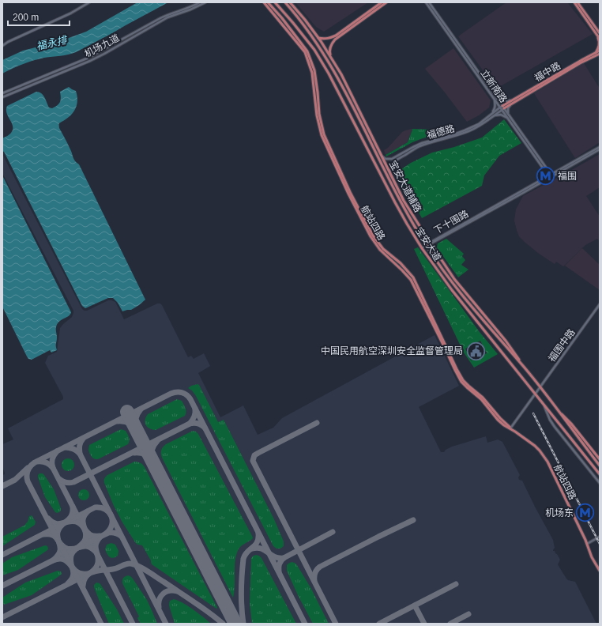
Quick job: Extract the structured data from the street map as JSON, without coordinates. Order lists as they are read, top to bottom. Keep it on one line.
{"streets":{"main road":["福中路","宝安大道辅路","航站四路","宝安大道"],"street":["机场九道","立新南路","福德路","下十围路","福围中路"]},"crossings":[["福中路","立新南路"],["福中路","福德路"],["立新南路","福德路"],["立新南路","下十围路"],["宝安大道辅路","下十围路"],["宝安大道辅路","宝安大道"],["下十围路","宝安大道"],["航站四路","福围中路"],["宝安大道","福围中路"]],"water":["福永排"],"places":{"metro station":["福围","机场东"],"public building":["中国民用航空深圳安全监督管理局"]},"scale_bar":"200 m"}
